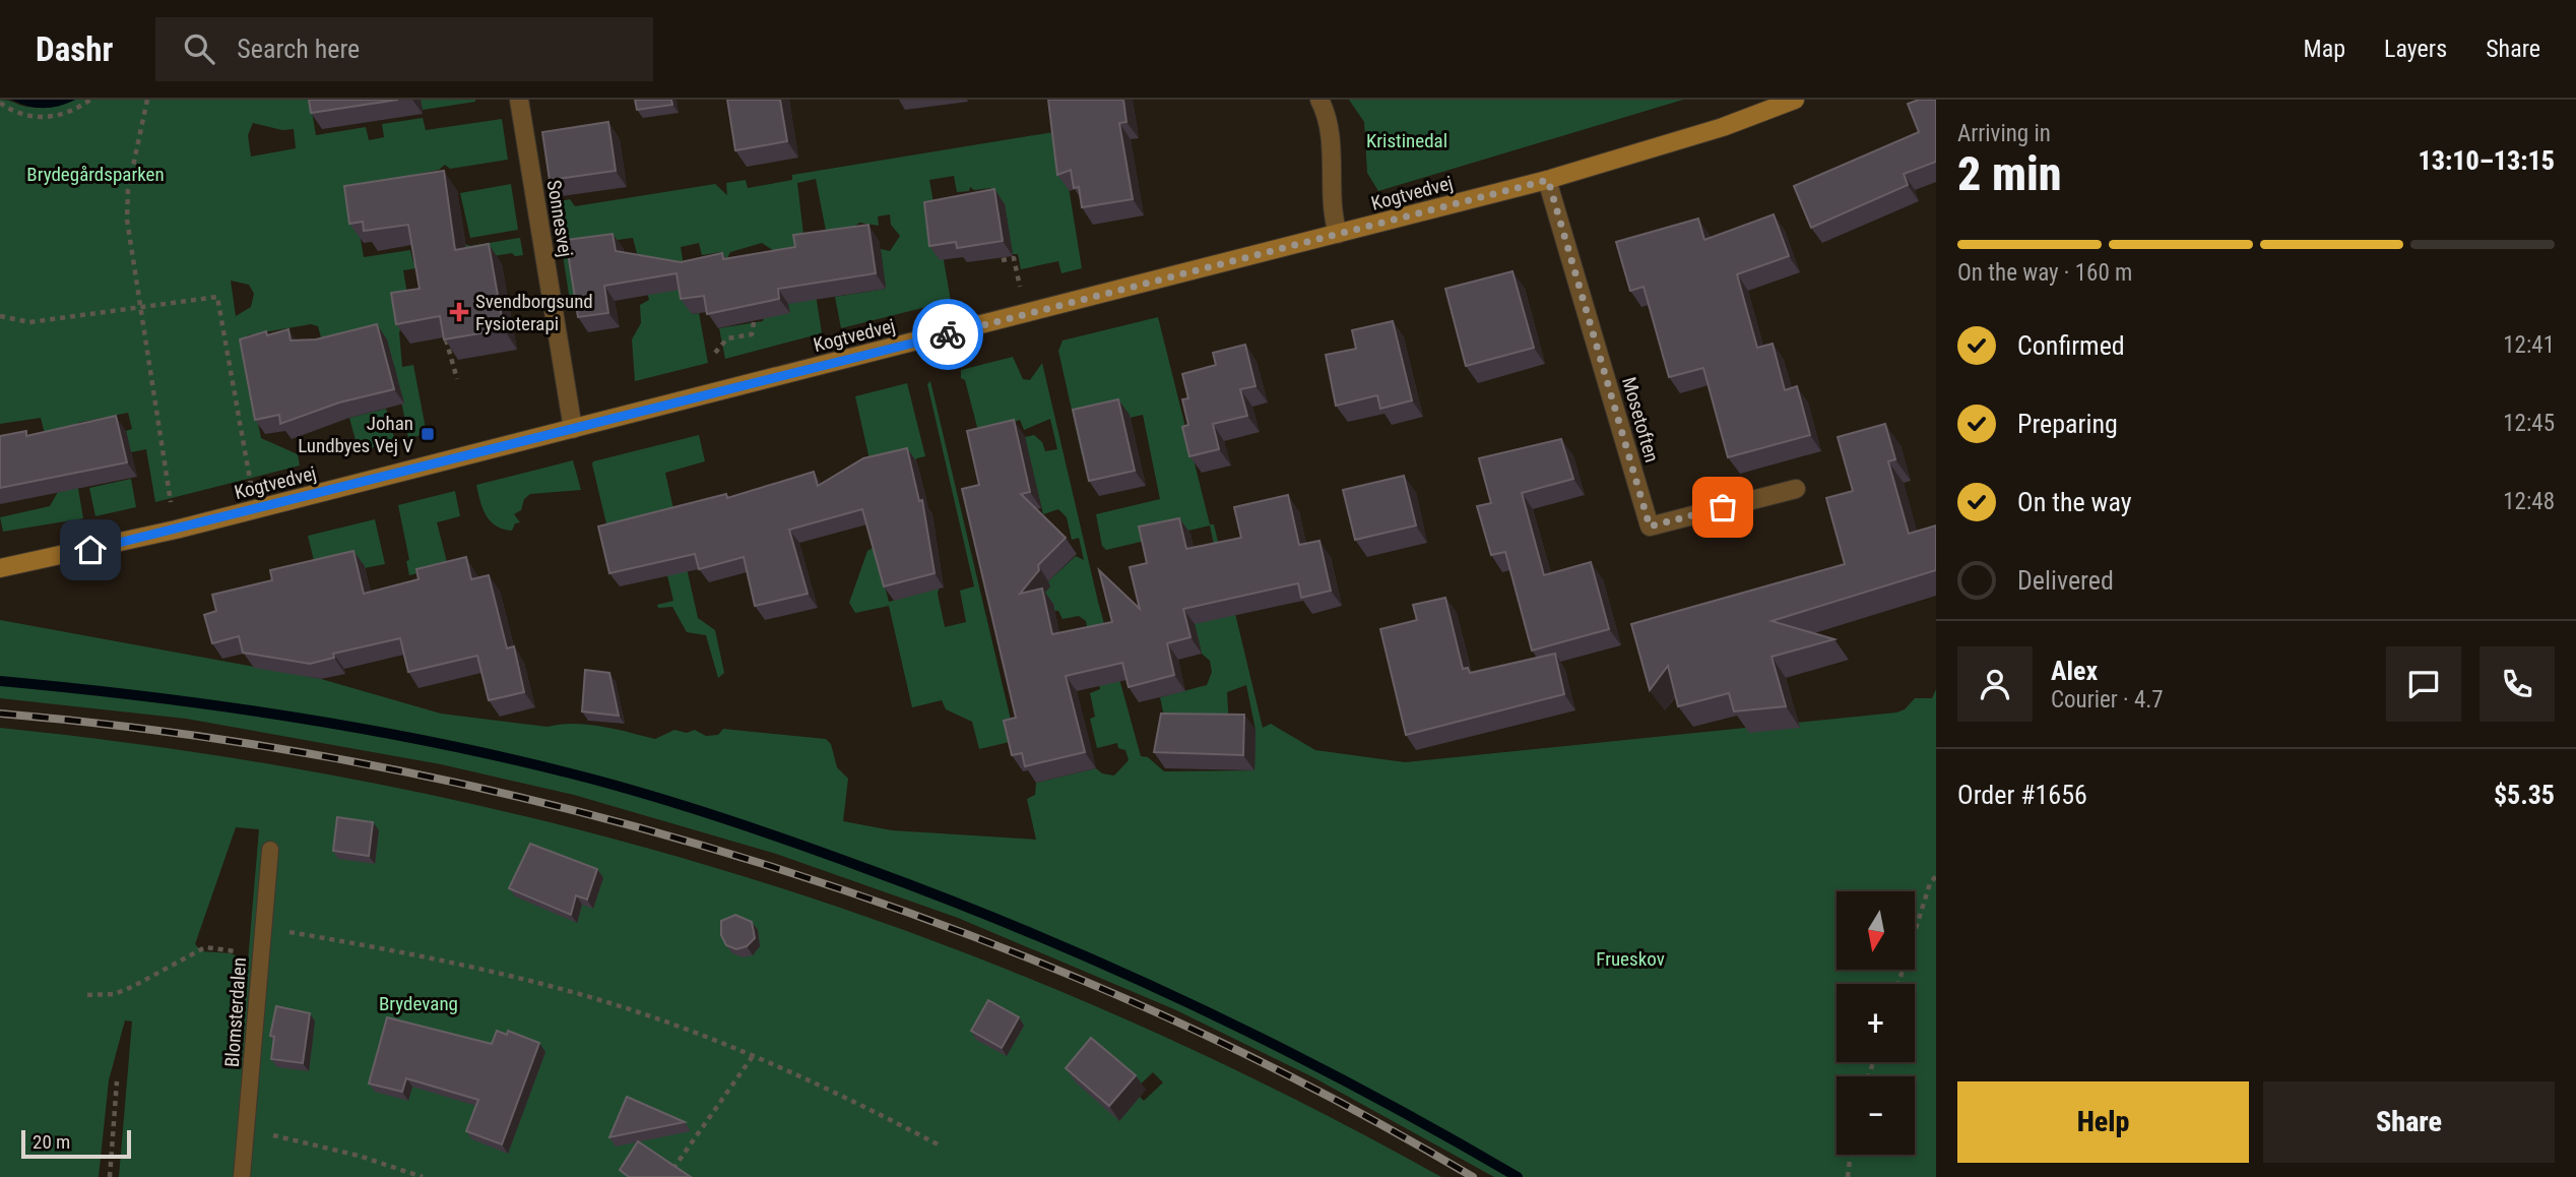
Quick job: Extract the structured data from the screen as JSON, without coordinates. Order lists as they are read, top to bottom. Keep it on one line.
{"streets":{"street":["Kogtvedvej","Sonnesvej","Mosetoften"],"lane":["Blomsterdalen"]},"crossings":[["Kogtvedvej","Sonnesvej"],["Kogtvedvej","Mosetoften"]],"parks":["Kristinedal","Brydegårdsparken","Frueskov","Brydevang"],"places":{"health":["Svendborgsund Fysioterapi"],"transit":["Johan Lundbyes Vej V"]},"scale_bar":"20 m","north":"bottom","page":{"header":"Dashr","search":"Search here","nav":["Map","Layers","Share"],"heading":["2 min","Arriving in","13:10–13:15"],"panel":["Alex","Courier · 4.7","Order #1656","$5.35"],"bar":"On the way · 160 m","list":[["Confirmed","12:41"],["Preparing","12:45"],["On the way","12:48"],"Delivered"],"map_buttons":["+","−"],"buttons":["Help","Share"],"scale":"20 m"}}
